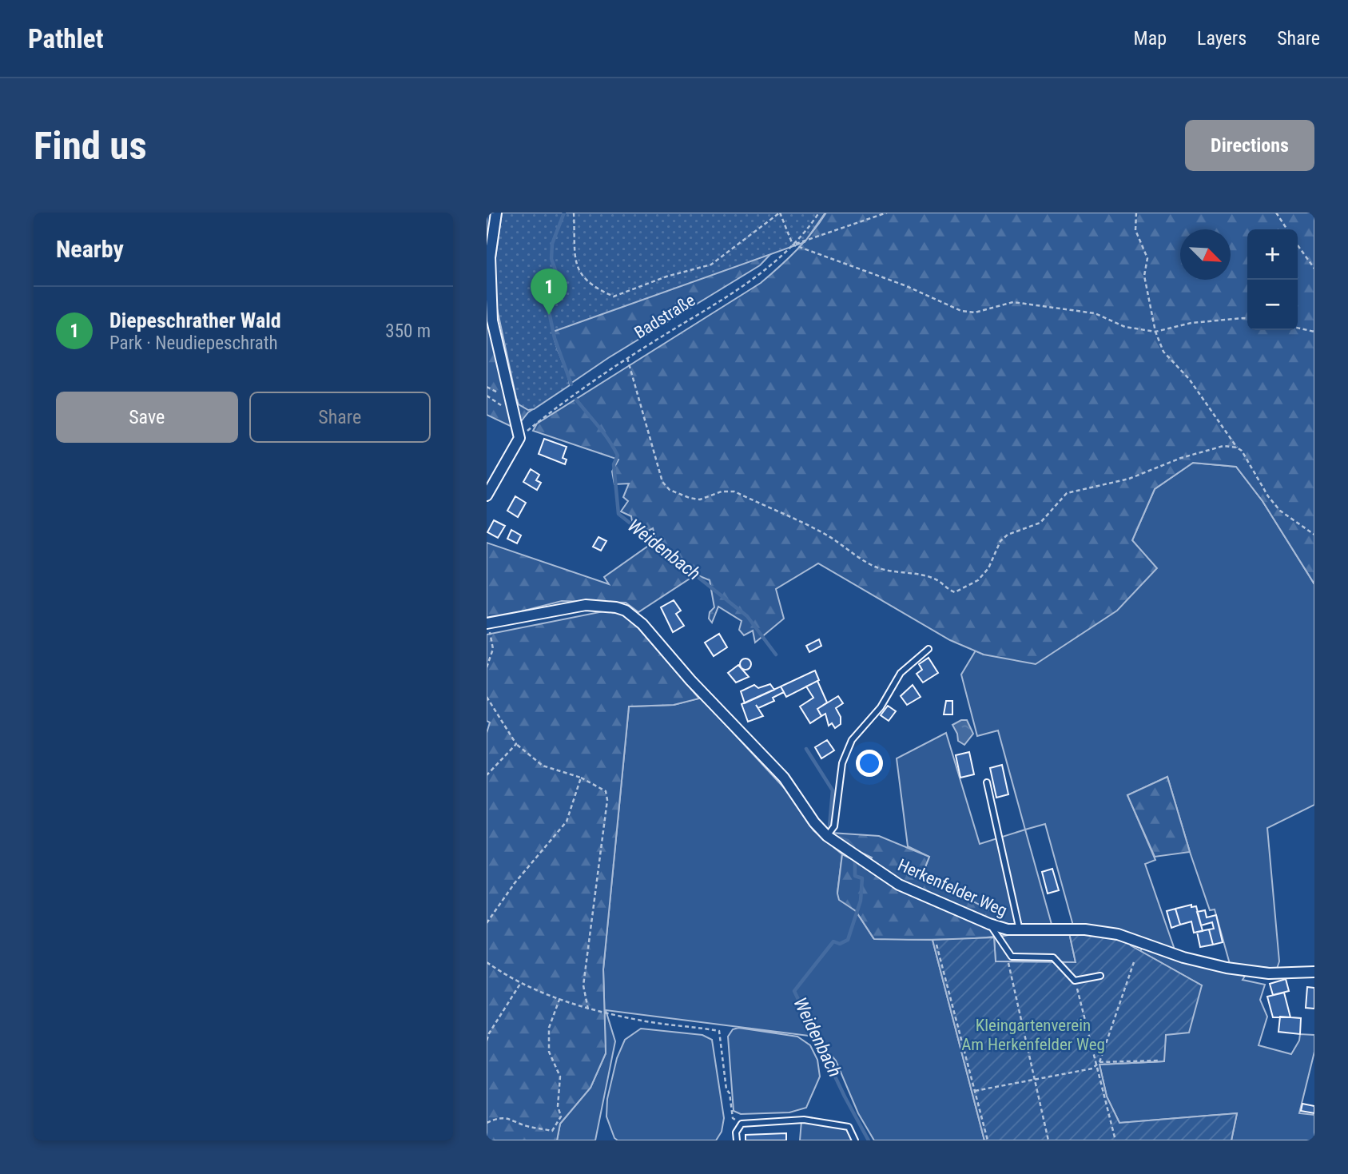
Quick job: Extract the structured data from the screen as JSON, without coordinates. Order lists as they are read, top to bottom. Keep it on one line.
{"streets":{"street":["Herkenfelder Weg"],"path":["Badstraße"]},"water":["Weidenbach"],"parks":["Kleingartenverein Am Herkenfelder Weg"],"north":"bottom right","page":{"header":"Pathlet","nav":["Map","Layers","Share"],"buttons":["Directions",["Save","Share"]],"title":"Find us","heading":"Nearby","map_buttons":["+","−"],"pins":"1","list":[{"mark":"1","name":"Diepeschrather Wald","note":"Park · Neudiepeschrath","value":"350 m"}]}}
